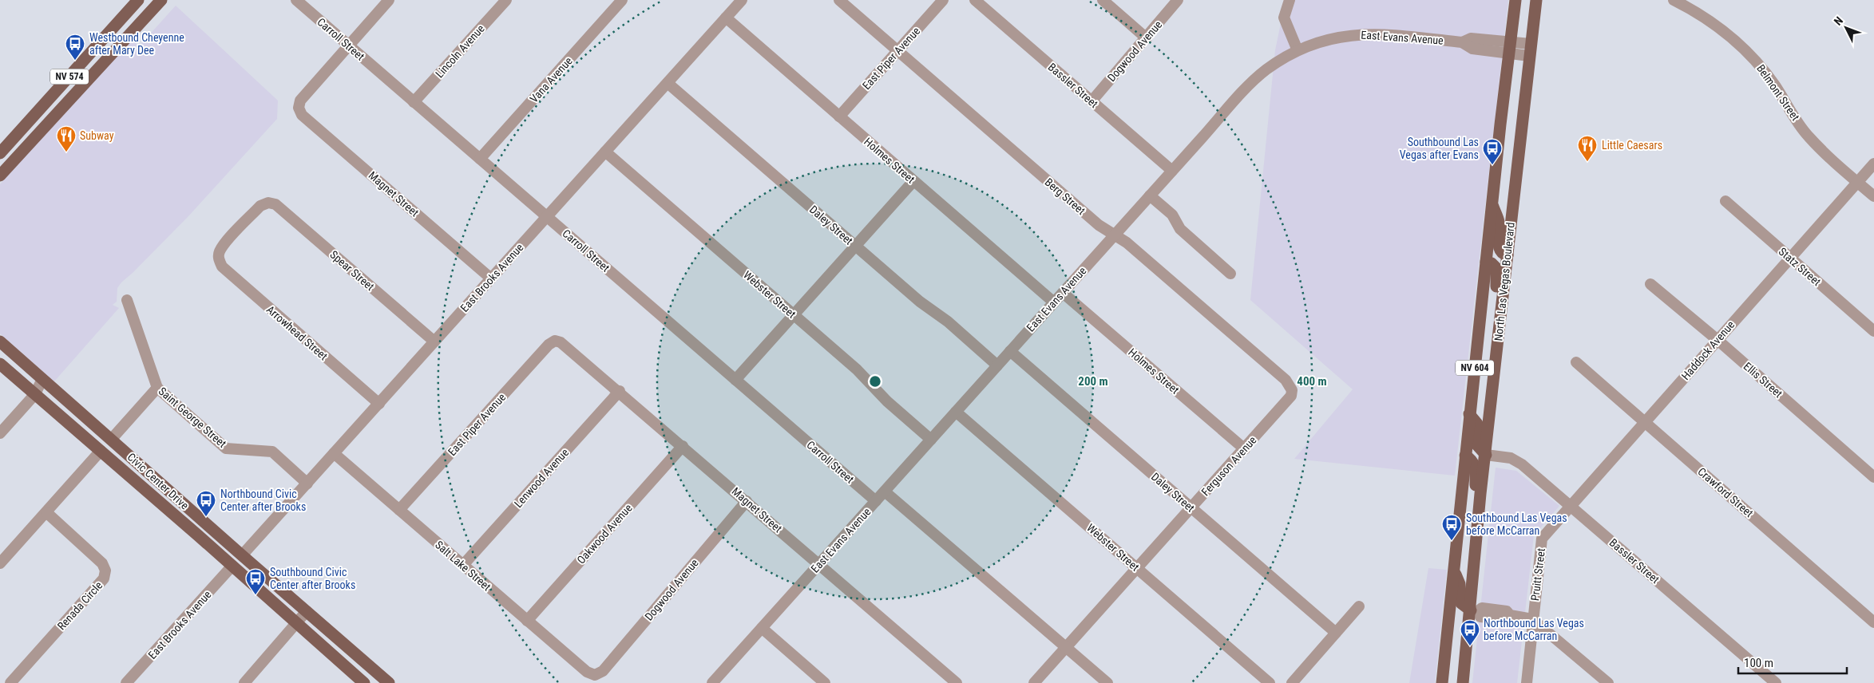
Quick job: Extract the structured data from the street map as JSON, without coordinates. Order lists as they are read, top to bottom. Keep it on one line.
{"streets":{"main road":["NV 574","North Las Vegas Boulevard","NV 604","Civic Center Drive"],"street":["East Evans Avenue","Carroll Street","Lincoln Avenue","Dogwood Avenue","East Piper Avenue","Vana Avenue","Bassler Street","Belmont Street","Holmes Street","Magnet Street","Berg Street","Daley Street","Statz Street","Spear Street","East Brooks Avenue","Webster Street","Arrowhead Street","Haddock Avenue","Ellis Street","Saint George Street","Ferguson Avenue","Lenwood Avenue","Crawford Street","Oakwood Avenue","Salt Lake Street","Pruitt Street","Renada Circle"]},"crossings":[["East Evans Avenue","Carroll Street"],["East Evans Avenue","Bassler Street"],["East Evans Avenue","Holmes Street"],["East Evans Avenue","Magnet Street"],["East Evans Avenue","Berg Street"],["East Evans Avenue","Daley Street"],["East Evans Avenue","North Las Vegas Boulevard"],["East Evans Avenue","Webster Street"],["Carroll Street","Lincoln Avenue"],["Carroll Street","Vana Avenue"],["Carroll Street","Magnet Street"],["Carroll Street","East Brooks Avenue"],["Dogwood Avenue","Bassler Street"],["Dogwood Avenue","Magnet Street"],["Dogwood Avenue","Salt Lake Street"],["East Piper Avenue","Holmes Street"],["East Piper Avenue","Magnet Street"],["East Piper Avenue","Berg Street"],["East Piper Avenue","Salt Lake Street"],["Bassler Street","North Las Vegas Boulevard"],["Bassler Street","Haddock Avenue"],["Belmont Street","Haddock Avenue"],["Holmes Street","East Brooks Avenue"],["Holmes Street","Ferguson Avenue"],["Magnet Street","East Brooks Avenue"],["Magnet Street","Lenwood Avenue"],["Magnet Street","Oakwood Avenue"],["Berg Street","Ferguson Avenue"],["Daley Street","East Brooks Avenue"],["Daley Street","Ferguson Avenue"],["Statz Street","Haddock Avenue"],["Spear Street","East Brooks Avenue"],["Spear Street","Arrowhead Street"],["East Brooks Avenue","Webster Street"],["East Brooks Avenue","Arrowhead Street"],["East Brooks Avenue","Saint George Street"],["East Brooks Avenue","Civic Center Drive"],["East Brooks Avenue","Salt Lake Street"],["Webster Street","Ferguson Avenue"],["Haddock Avenue","Ellis Street"],["Haddock Avenue","Crawford Street"],["Haddock Avenue","Pruitt Street"],["Lenwood Avenue","Salt Lake Street"],["Oakwood Avenue","Salt Lake Street"]],"places":{"bus stop":["Westbound Cheyenne after Mary Dee","Southbound Las Vegas after Evans","Northbound Civic Center after Brooks","Southbound Las Vegas before McCarran","Southbound Civic Center after Brooks","Northbound Las Vegas before McCarran"],"restaurant":["Subway","Little Caesars"]},"scale_bar":"100 m","north":"top left","rings":["200 m","400 m"]}
